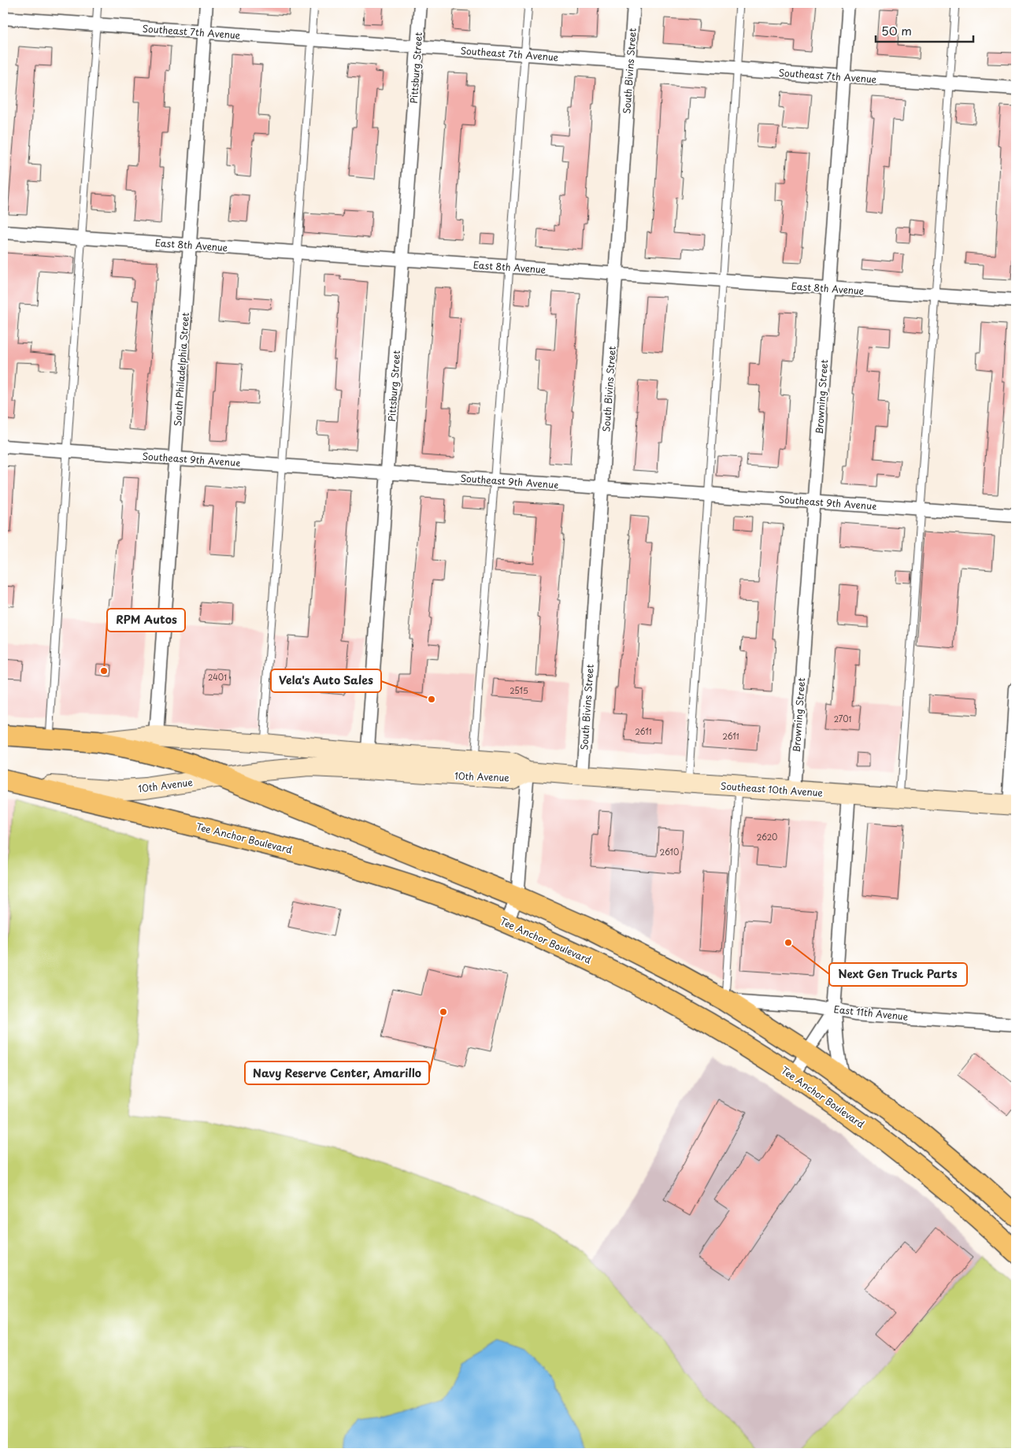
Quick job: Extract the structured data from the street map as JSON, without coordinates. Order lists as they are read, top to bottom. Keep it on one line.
{"streets":{"main road":["10th Avenue","Southeast 10th Avenue","Tee Anchor Boulevard"],"street":["Southeast 7th Avenue","Pittsburg Street","South Bivins Street","East 8th Avenue","South Philadelphia Street","Browning Street","Southeast 9th Avenue","East 11th Avenue"]},"crossings":[["Southeast 7th Avenue","Pittsburg Street"],["Southeast 7th Avenue","South Bivins Street"],["Southeast 7th Avenue","South Philadelphia Street"],["Southeast 7th Avenue","Browning Street"],["Pittsburg Street","East 8th Avenue"],["Pittsburg Street","Southeast 9th Avenue"],["Pittsburg Street","10th Avenue"],["South Bivins Street","East 8th Avenue"],["South Bivins Street","Southeast 9th Avenue"],["South Bivins Street","Southeast 10th Avenue"],["East 8th Avenue","South Philadelphia Street"],["East 8th Avenue","Browning Street"],["South Philadelphia Street","Southeast 9th Avenue"],["South Philadelphia Street","10th Avenue"],["Browning Street","Southeast 9th Avenue"],["Browning Street","Southeast 10th Avenue"],["10th Avenue","Southeast 10th Avenue"],["10th Avenue","Tee Anchor Boulevard"]],"places":["RPM Autos","Vela's Auto Sales","Next Gen Truck Parts","Navy Reserve Center, Amarillo"],"house_numbers":["2401","2515","2701","2611","2611","2620","2610"],"scale_bar":"50 m"}
